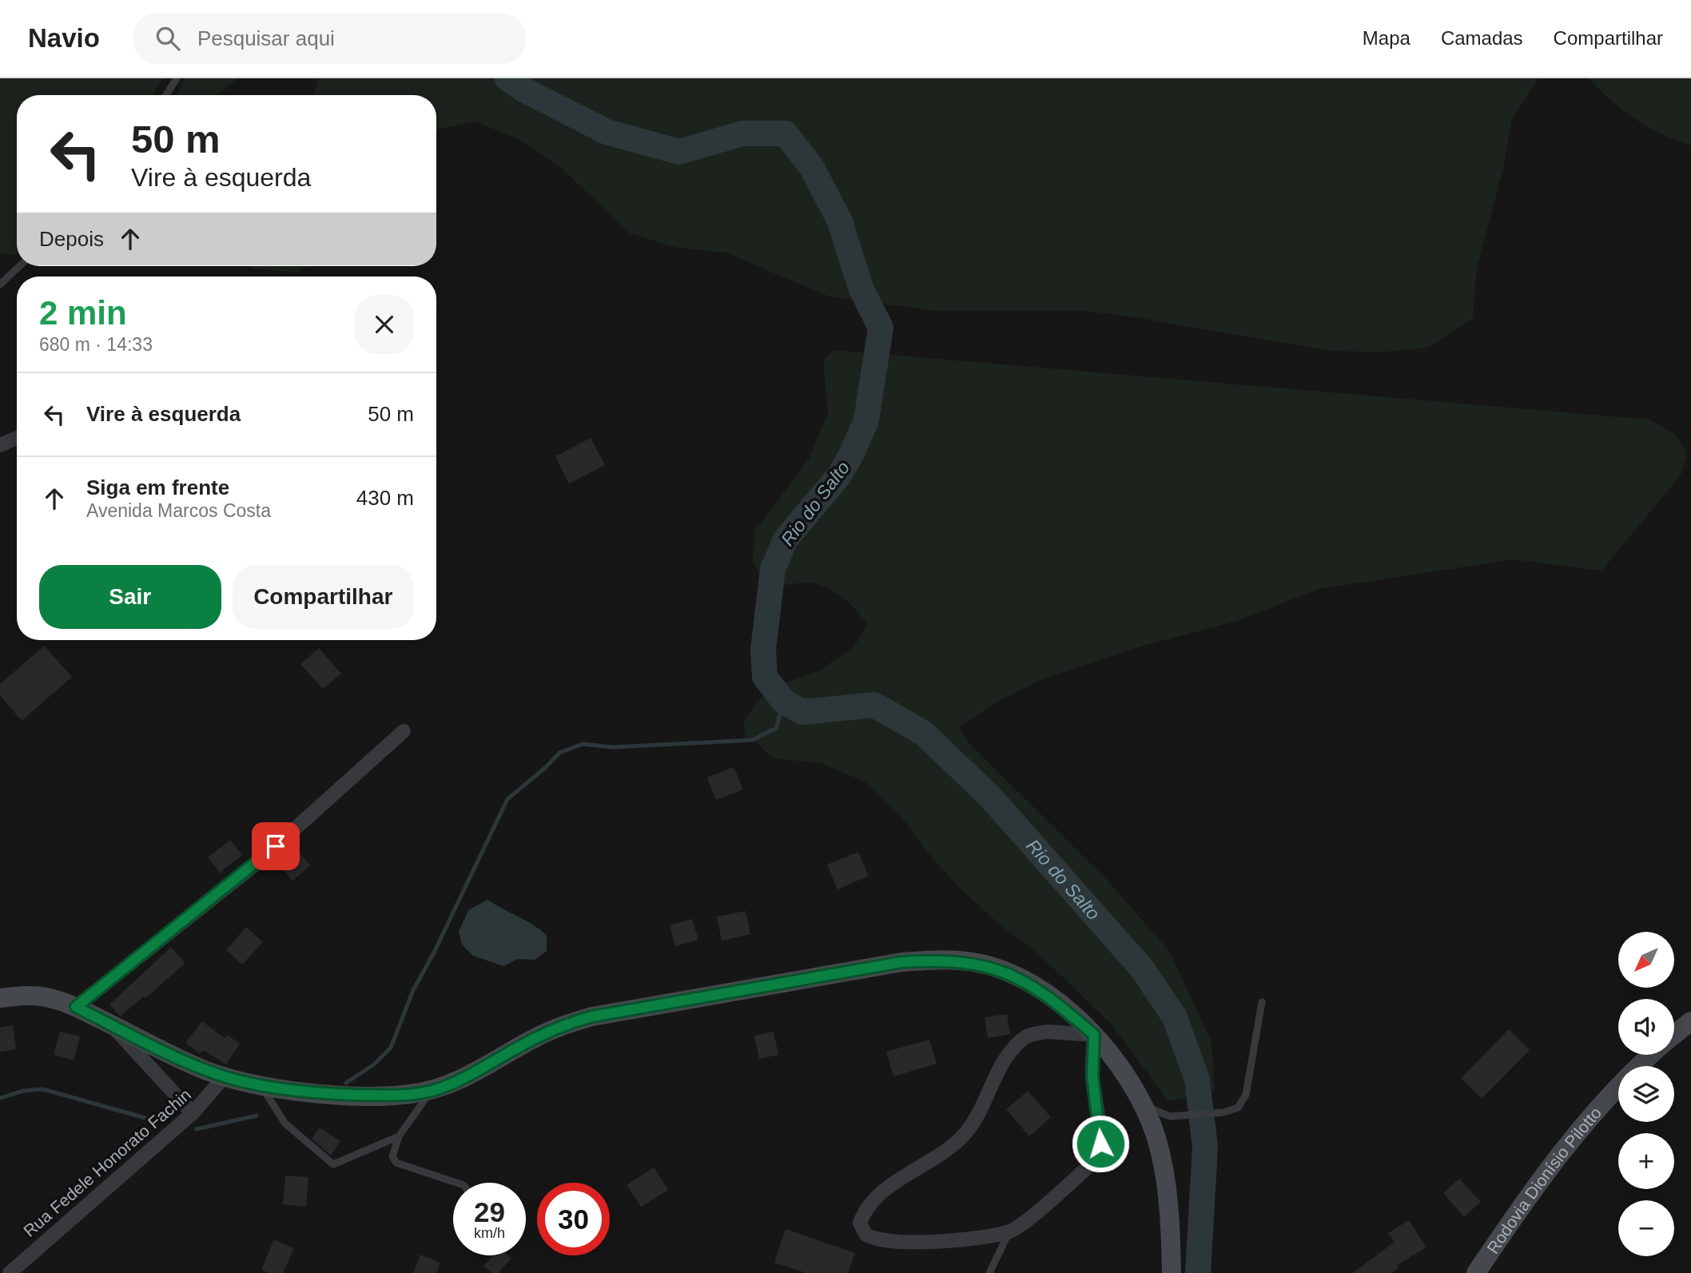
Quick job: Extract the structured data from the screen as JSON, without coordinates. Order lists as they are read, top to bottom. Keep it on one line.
{"streets":{"street":["Rua Fedele Honorato Fachin","Rodovia Dionísio Pilotto"]},"water":["Rio do Salto"],"north":"bottom left","page":{"header":"Navio","search":"Pesquisar aqui","nav":["Mapa","Camadas","Compartilhar"],"turn":["50 m","Vire à esquerda"],"then":"Depois","heading":["2 min","680 m · 14:33"],"list":[{"name":"Vire à esquerda","value":"50 m"},{"name":"Siga em frente","note":"Avenida Marcos Costa","value":"430 m"}],"buttons":["Sair","Compartilhar"],"map_buttons":["+","−"],"speed":"29 km/h","limit":"30"}}
